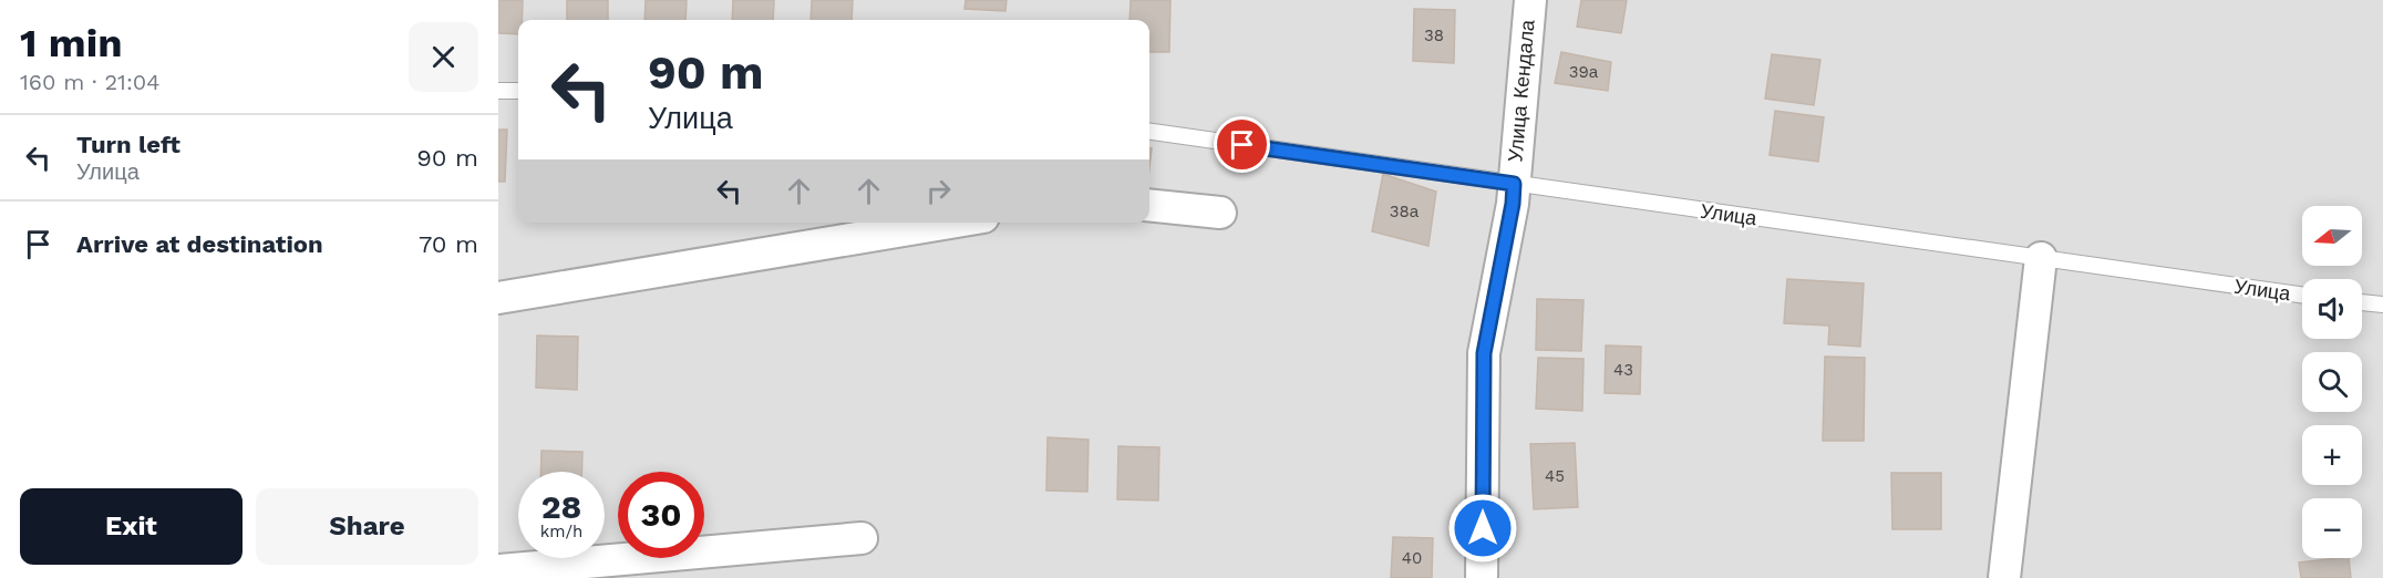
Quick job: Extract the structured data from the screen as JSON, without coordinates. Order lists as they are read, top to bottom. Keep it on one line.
{"streets":{"street":["Улица Кендала"],"lane":["Улица"]},"crossings":[["Улица Кендала","Улица"]],"house_numbers":["38","39а","38а","43","45","40"],"north":"left","page":{"heading":["1 min","160 m · 21:04"],"turn":["90 m","Улица"],"list":[{"name":"Turn left","note":"Улица","value":"90 m"},{"name":"Arrive at destination","value":"70 m"}],"map_buttons":["+","−"],"speed":"28 km/h","limit":"30","buttons":["Exit","Share"]}}
